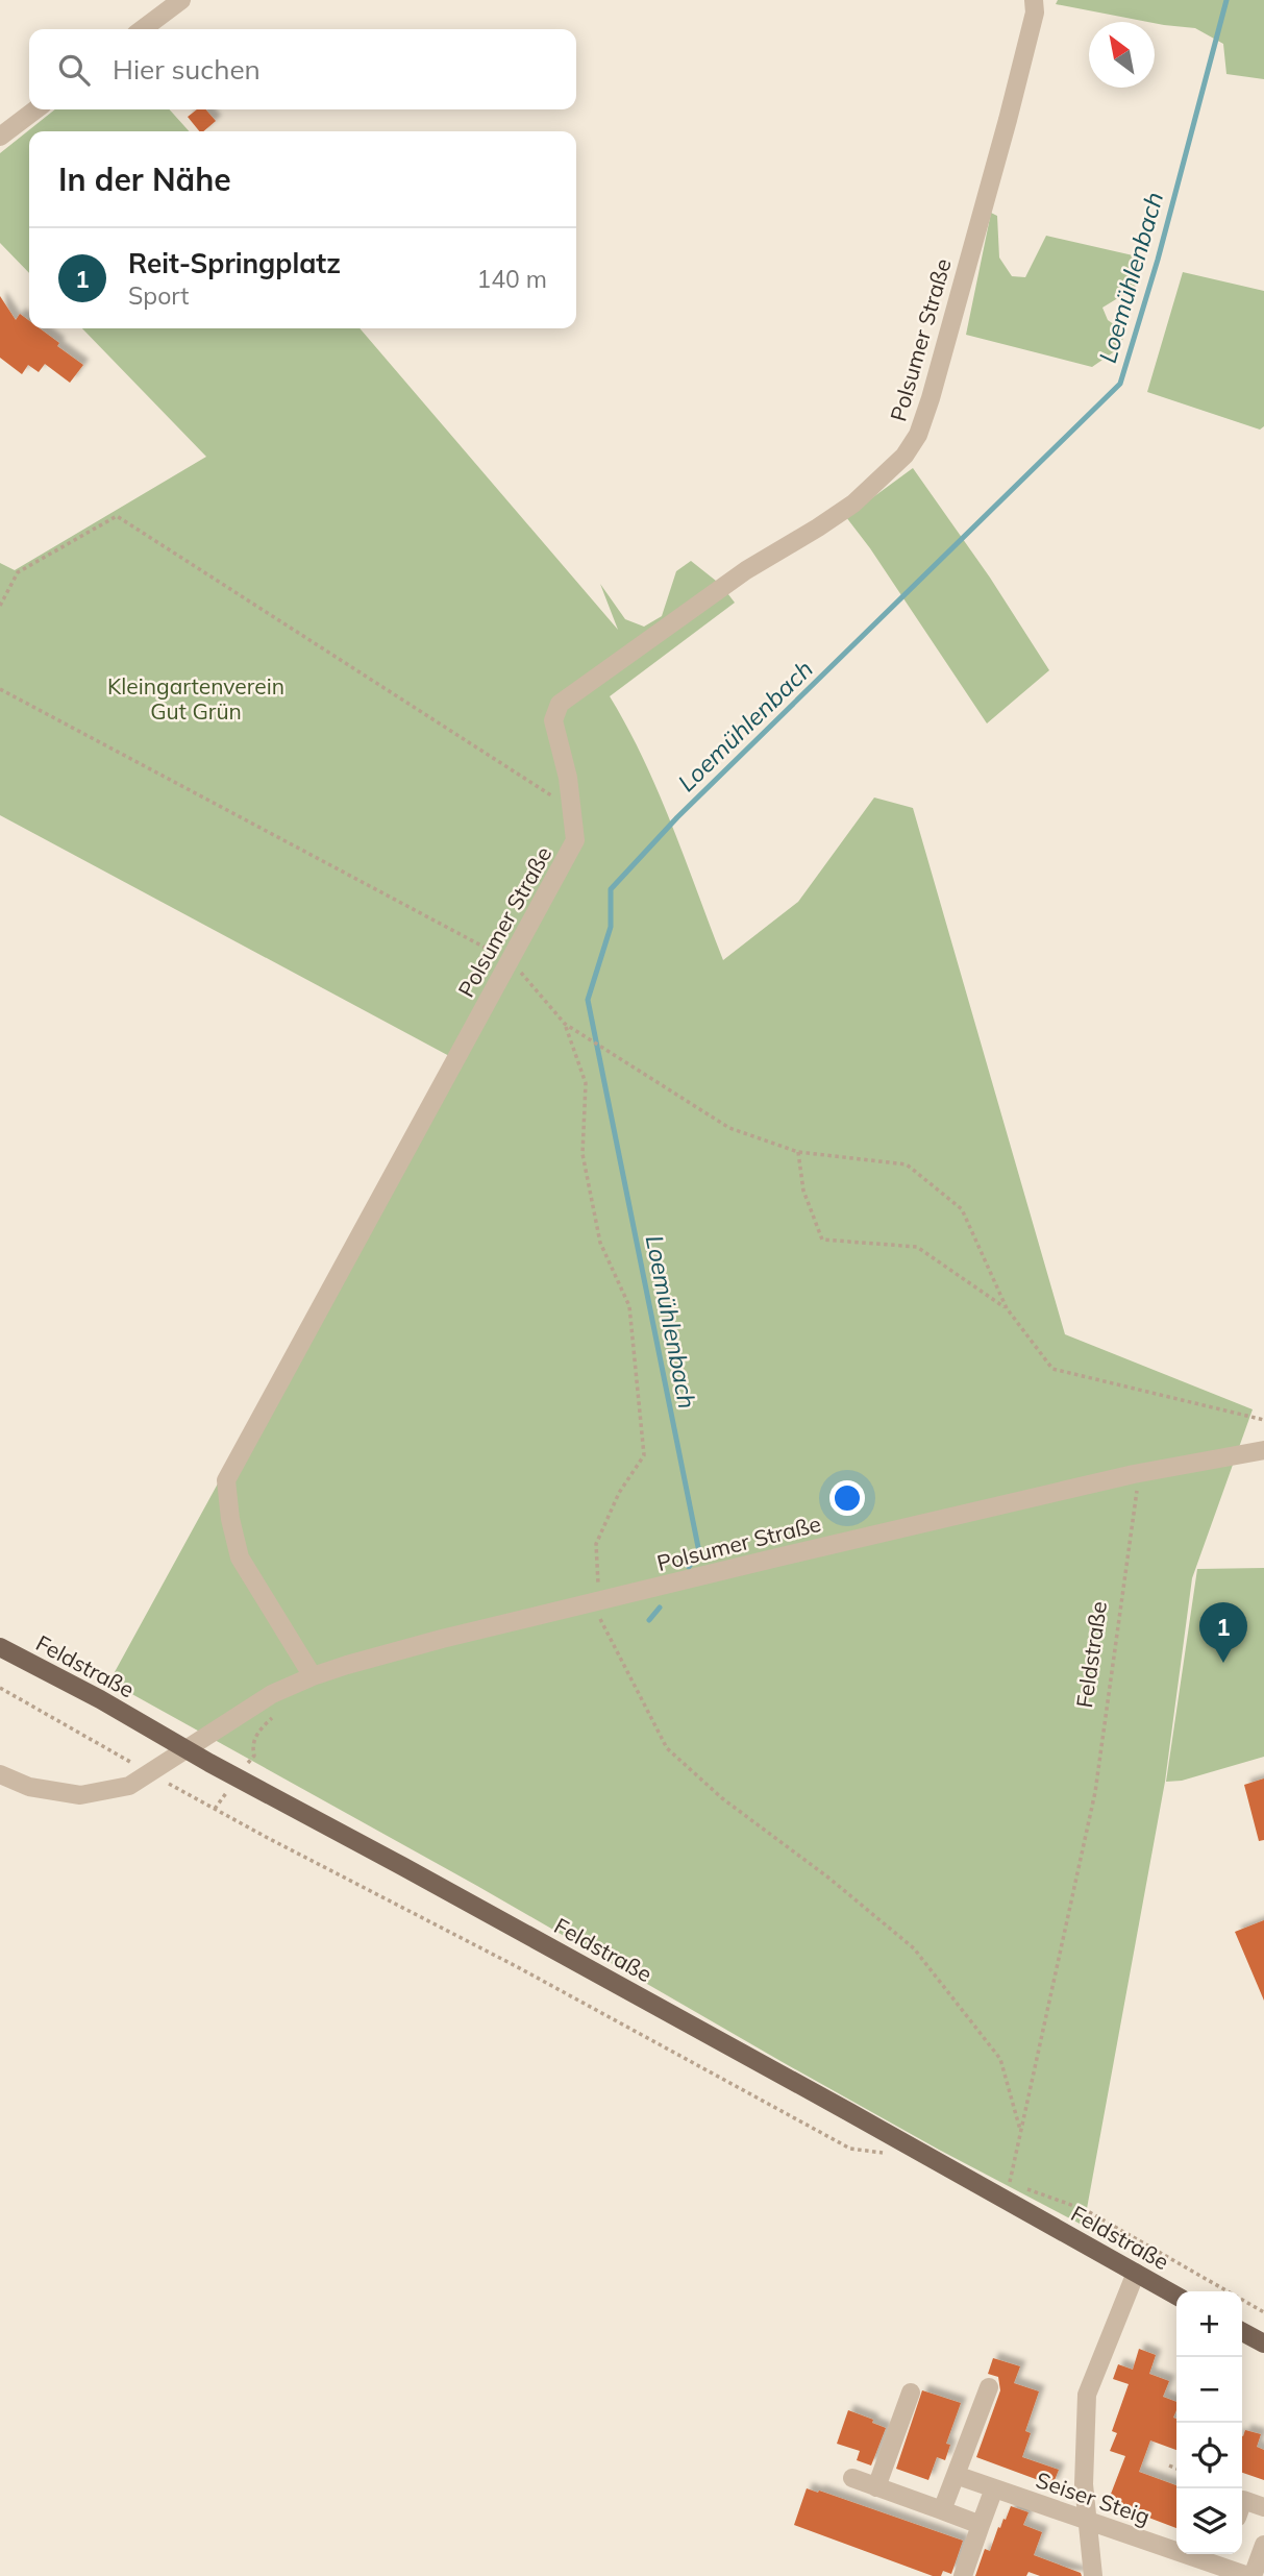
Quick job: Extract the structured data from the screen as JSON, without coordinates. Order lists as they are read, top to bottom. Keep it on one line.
{"streets":{"main road":["Feldstraße"],"street":["Polsumer Straße","Seiser Steig"]},"crossings":[["Polsumer Straße","Feldstraße"]],"water":["Loemühlenbach"],"parks":["Kleingartenverein Gut Grün"],"north":"top left","page":{"search":"Hier suchen","heading":"In der Nähe","list":[{"mark":"1","name":"Reit-Springplatz","note":"Sport","value":"140 m"}],"pins":"1","map_buttons":["+","−"]}}
